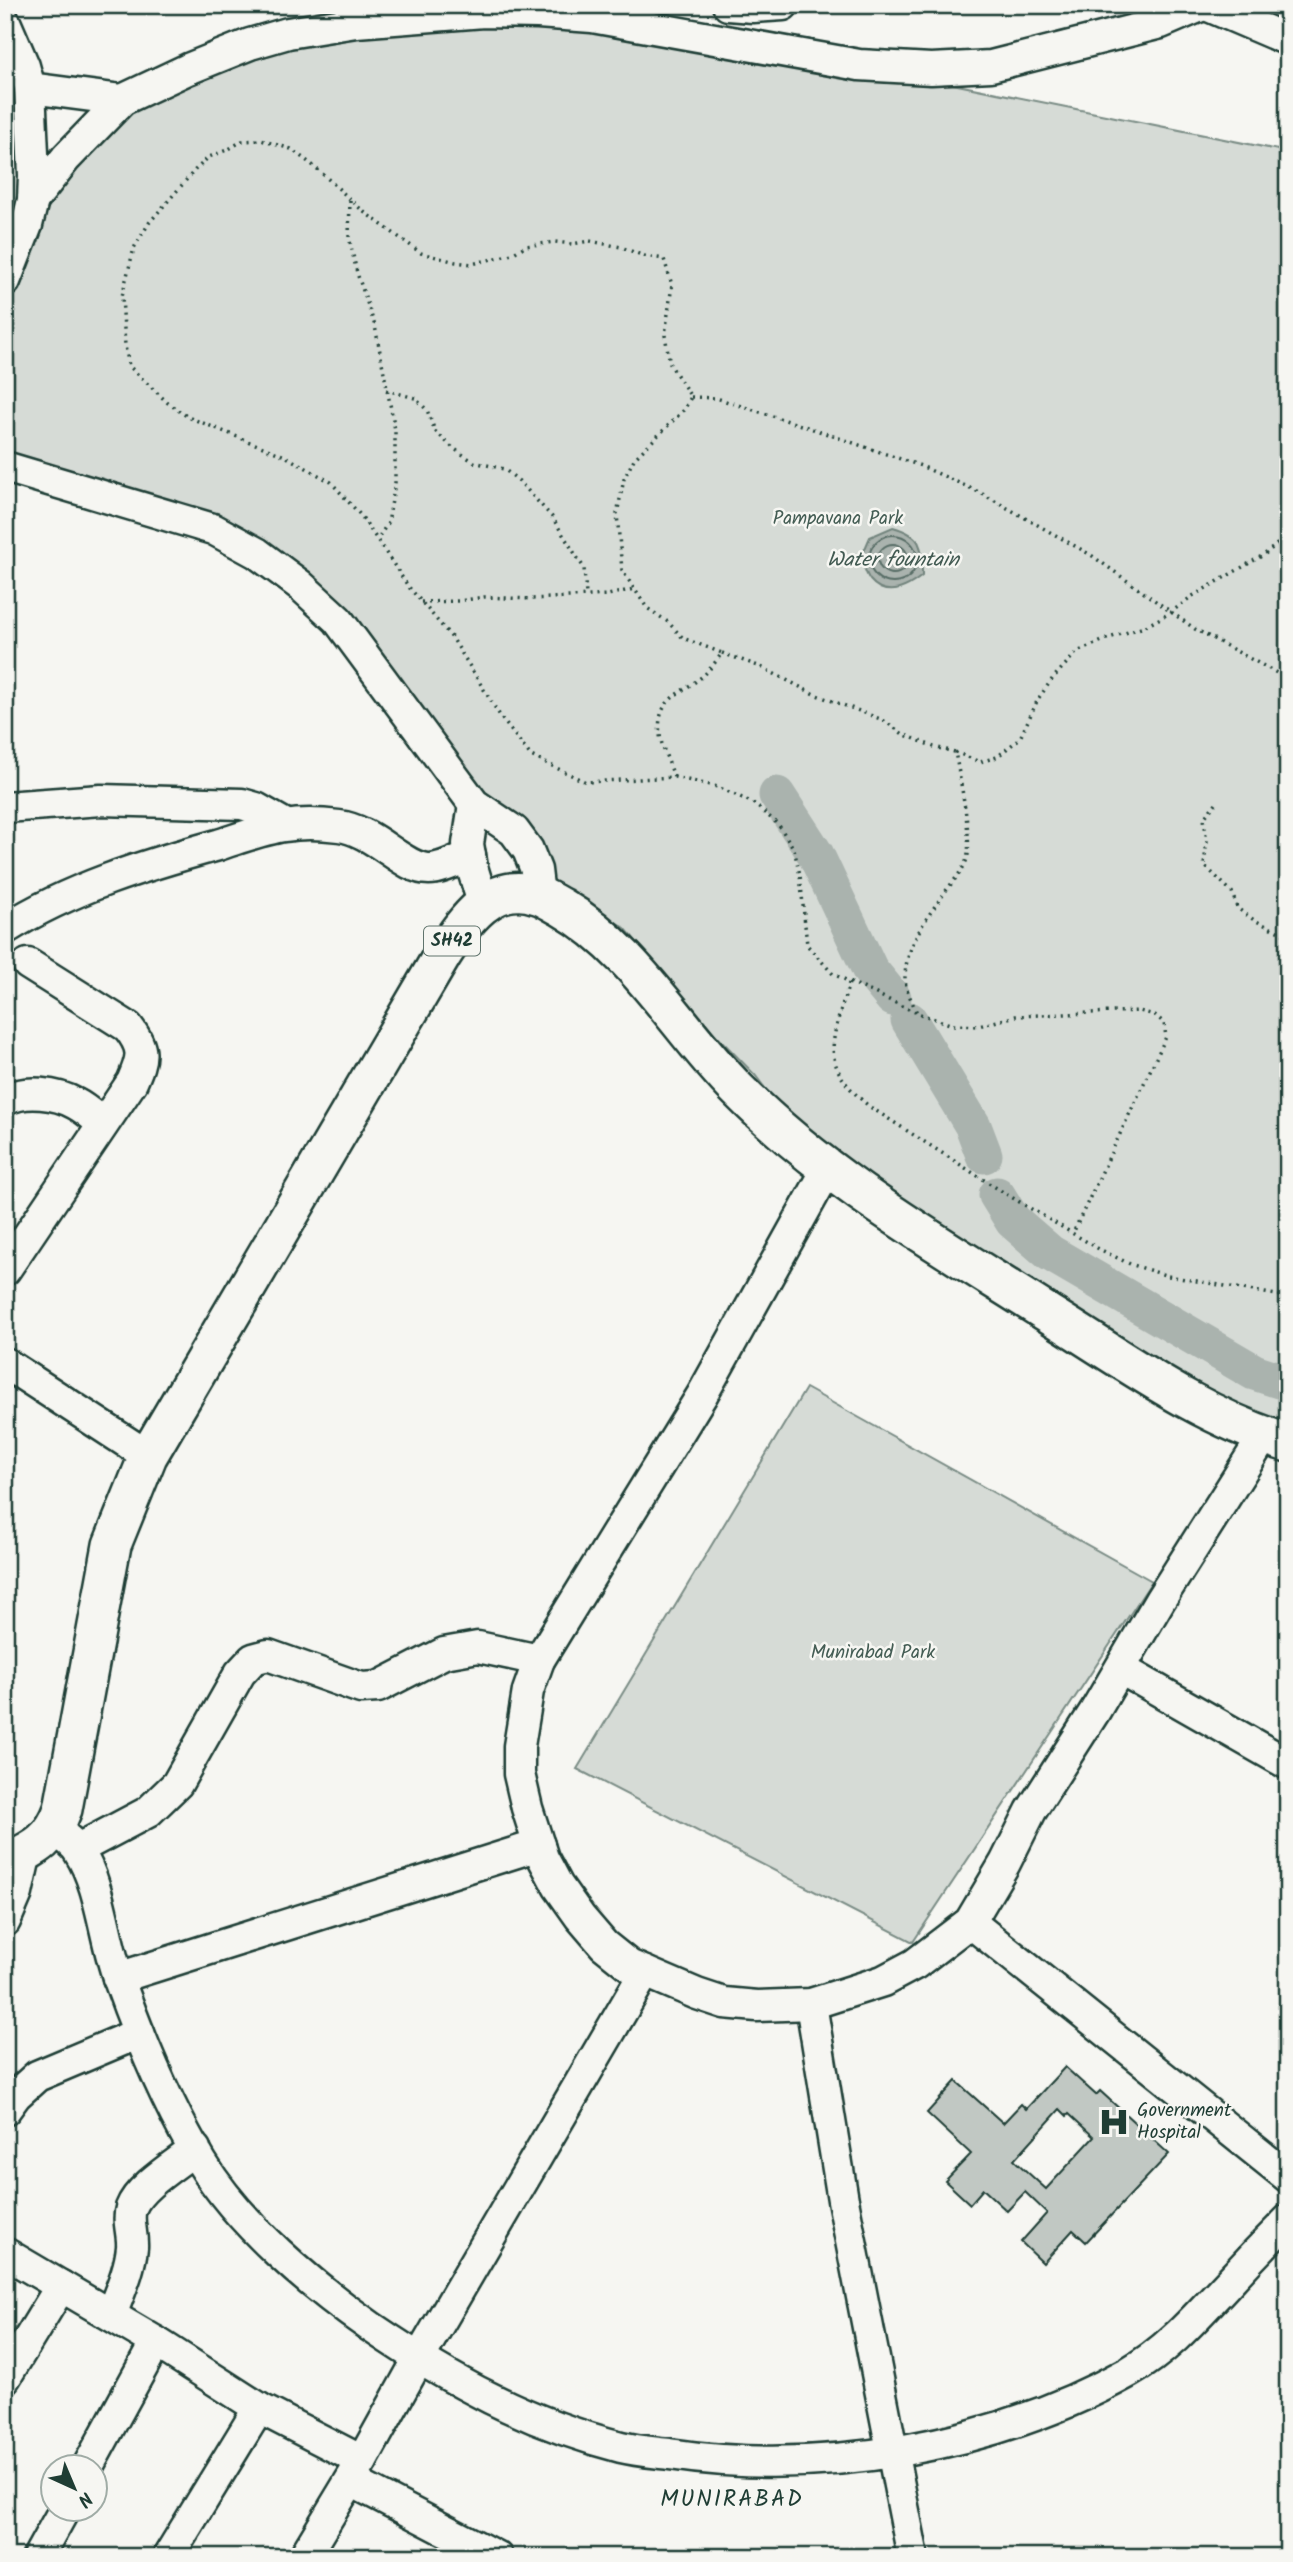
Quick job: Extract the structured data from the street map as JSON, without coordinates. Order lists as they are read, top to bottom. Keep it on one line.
{"streets":{"main road":["SH42"]},"districts":["MUNIRABAD"],"water":["Water fountain"],"parks":["Pampavana Park","Munirabad Park"],"places":{"hospital":["Government Hospital"]},"north":"bottom right"}
